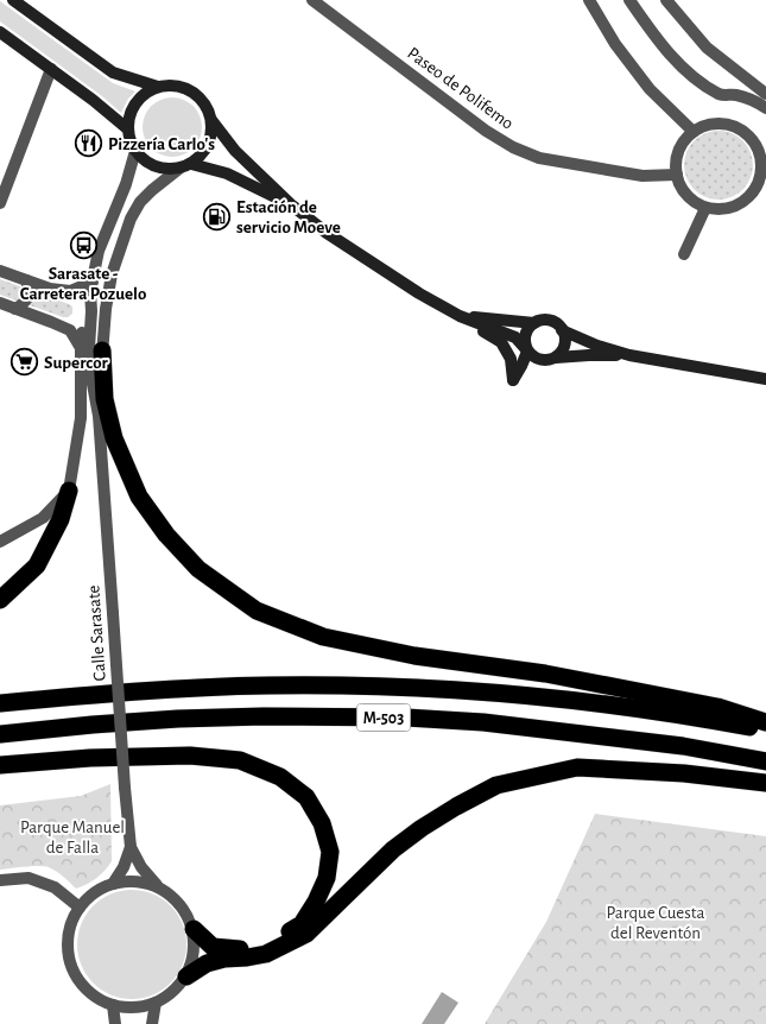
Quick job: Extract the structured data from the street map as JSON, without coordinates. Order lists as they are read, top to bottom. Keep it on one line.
{"streets":{"highway":["M-503"],"street":["Paseo de Polifemo","Calle Sarasate"]},"parks":["Parque Manuel de Falla","Parque Cuesta del Reventón"],"places":{"restaurant":["Pizzería Carlo's"],"fuel station":["Estación de servicio Moeve"],"bus stop":["Sarasate - Carretera Pozuelo"],"supermarket":["Supercor"]}}
